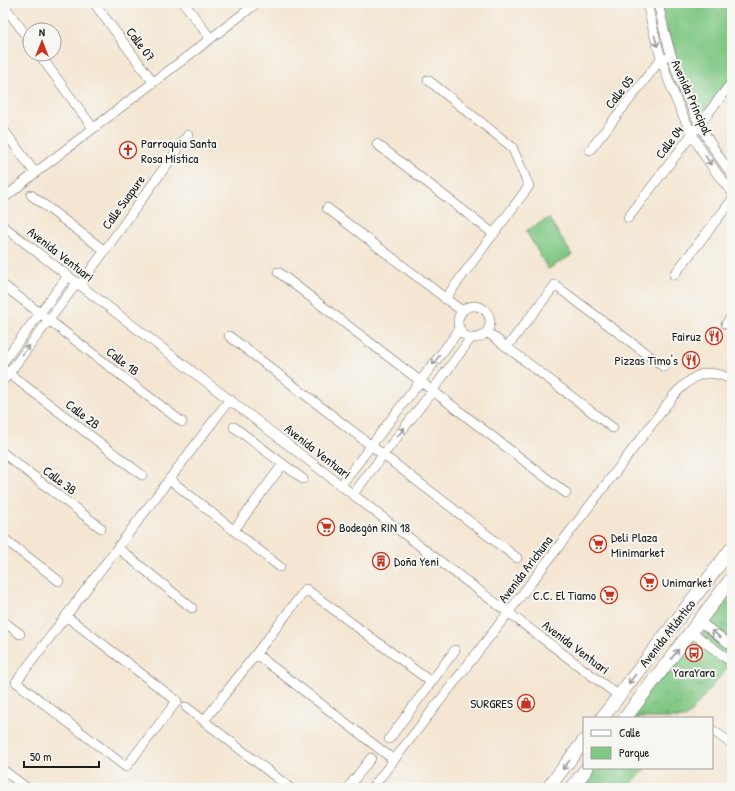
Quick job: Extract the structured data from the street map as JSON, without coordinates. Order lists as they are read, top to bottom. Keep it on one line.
{"streets":{"main road":["Avenida Atlántico"],"street":["Calle 07","Calle 05","Avenida Principal","Calle 04","Calle Suapure","Avenida Ventuari","Calle 1B","Calle 2B","Calle 3B","Avenida Arichuna"]},"crossings":[["Calle 05","Avenida Principal"],["Avenida Principal","Calle 04"],["Calle Suapure","Avenida Ventuari"],["Calle Suapure","Calle 1B"],["Calle Suapure","Calle 2B"],["Avenida Ventuari","Avenida Arichuna"],["Avenida Ventuari","Avenida Atlántico"]],"places":{"church":["Parroquia Santa Rosa Mística"],"restaurant":["Fairuz","Pizzas Timo's"],"supermarket":["Bodegón RIN 18","Deli Plaza Minimarket","Unimarket","C.C. El Tiamo"],"building":["Doña Yeni"],"bus stop":["YaraYara"],"shop":["SURGRES"]},"legend":["Calle","Parque"],"scale_bar":"50 m","north":"top"}
